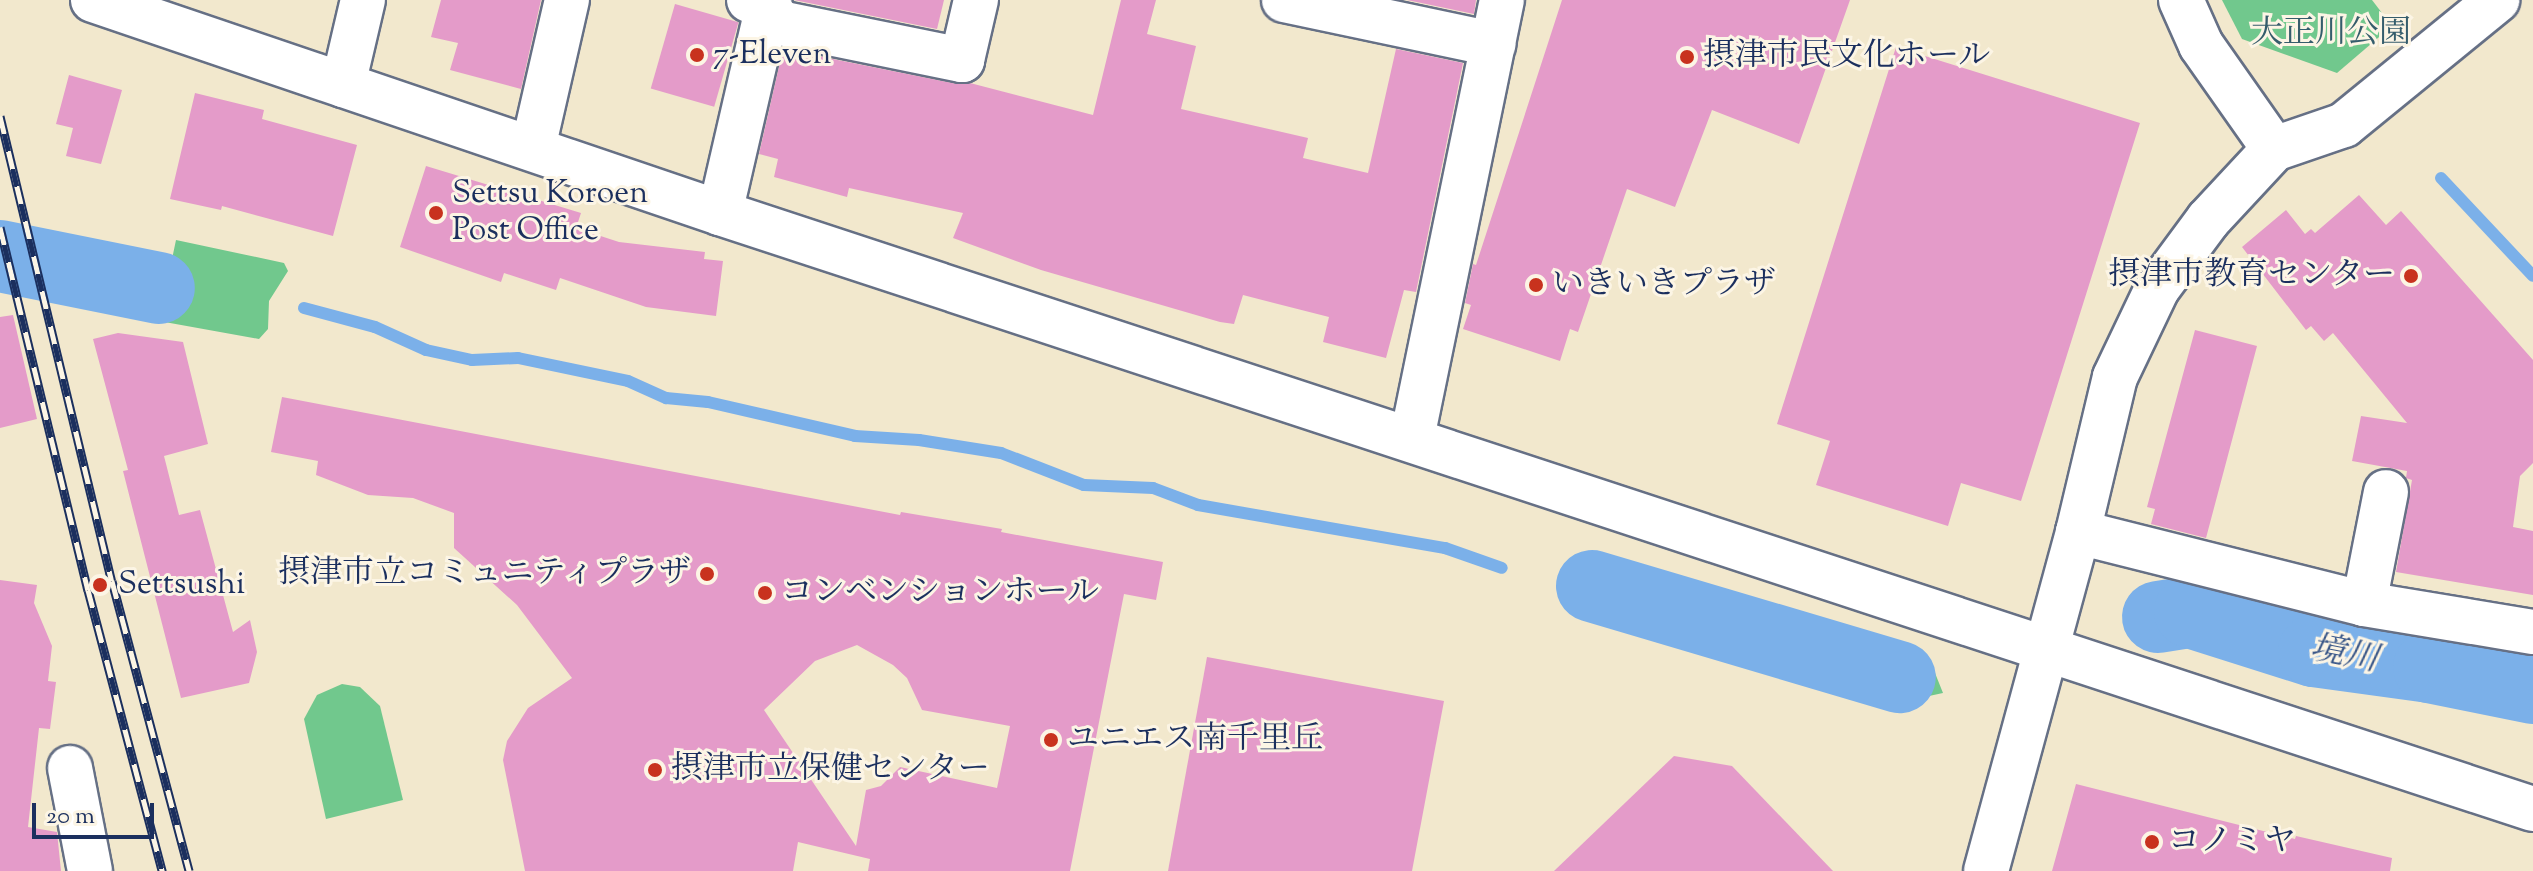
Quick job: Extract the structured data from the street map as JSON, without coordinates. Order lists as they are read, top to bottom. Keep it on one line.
{"water":["境川"],"parks":["大正川公園"],"places":["7-Eleven","摂津市民文化ホール","Settsu Koroen Post Office","摂津市教育センター","いきいきプラザ","摂津市立コミュニティプラザ","Settsushi","コンベンションホール","ユニエス南千里丘","摂津市立保健センター","コノミヤ"],"scale_bar":"20 m"}
